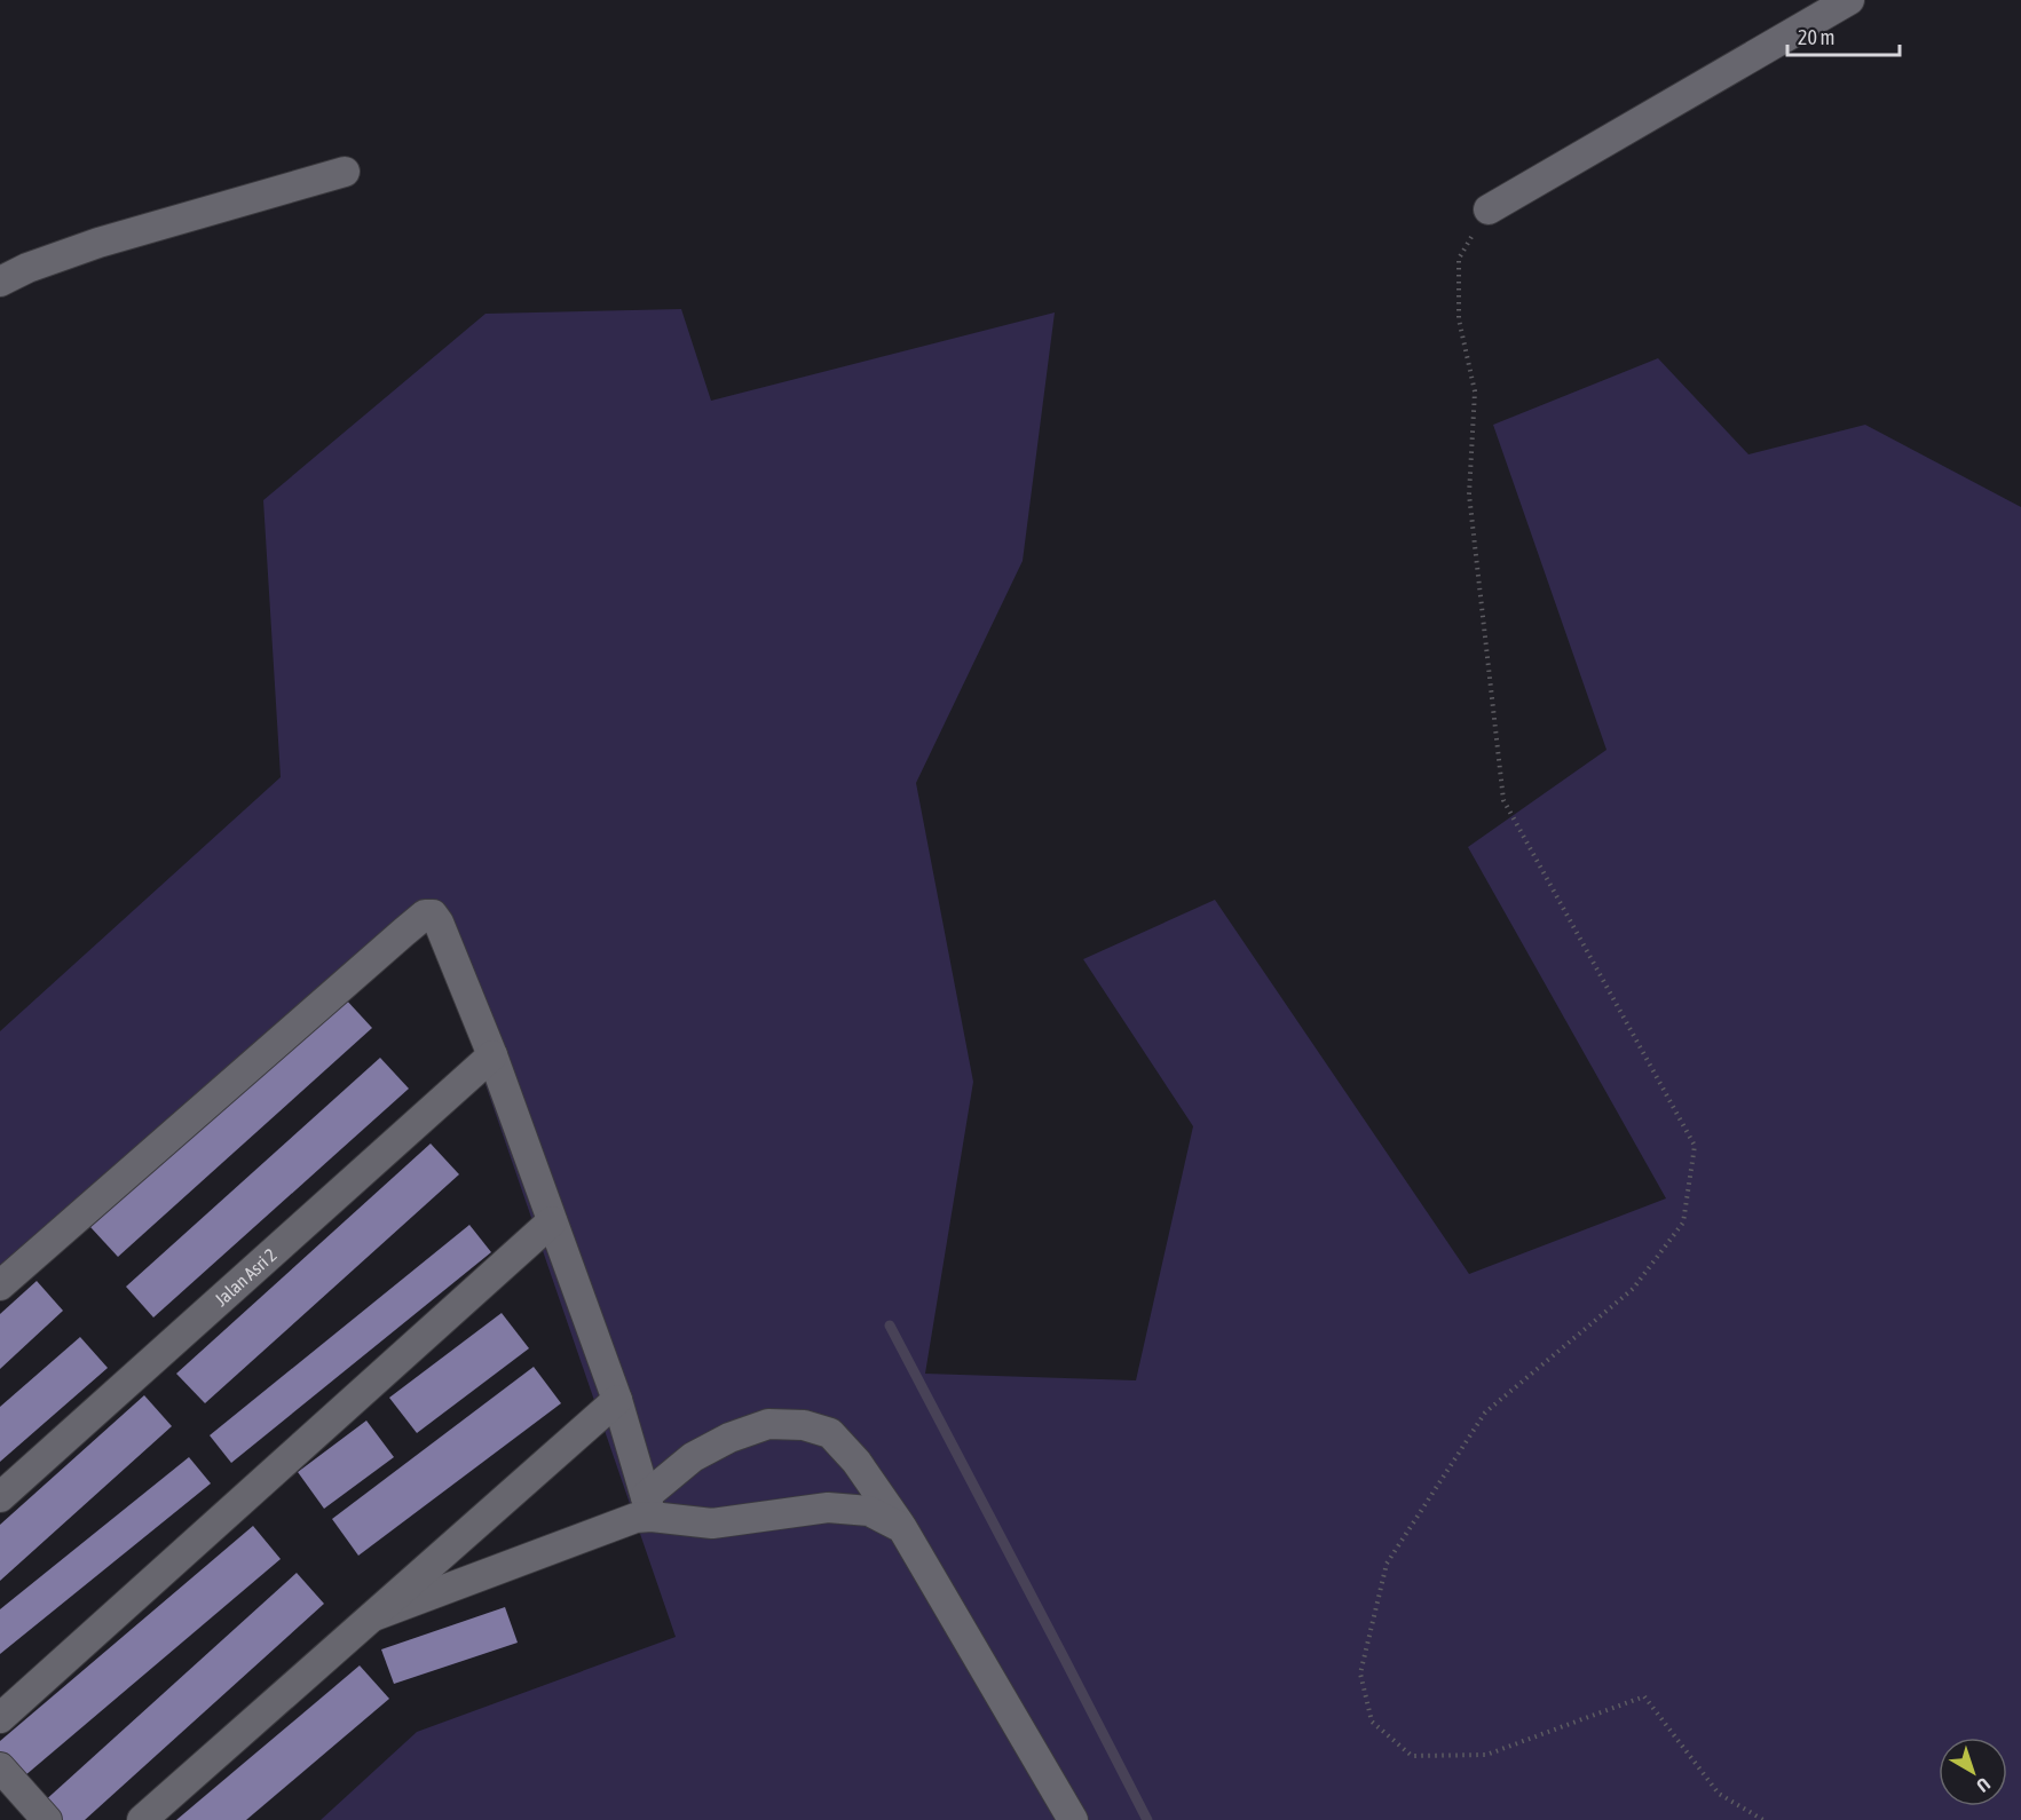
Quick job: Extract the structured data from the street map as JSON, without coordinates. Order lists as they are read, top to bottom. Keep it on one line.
{"streets":{"street":["Jalan Asri 2"]},"scale_bar":"20 m","north":"bottom right"}
